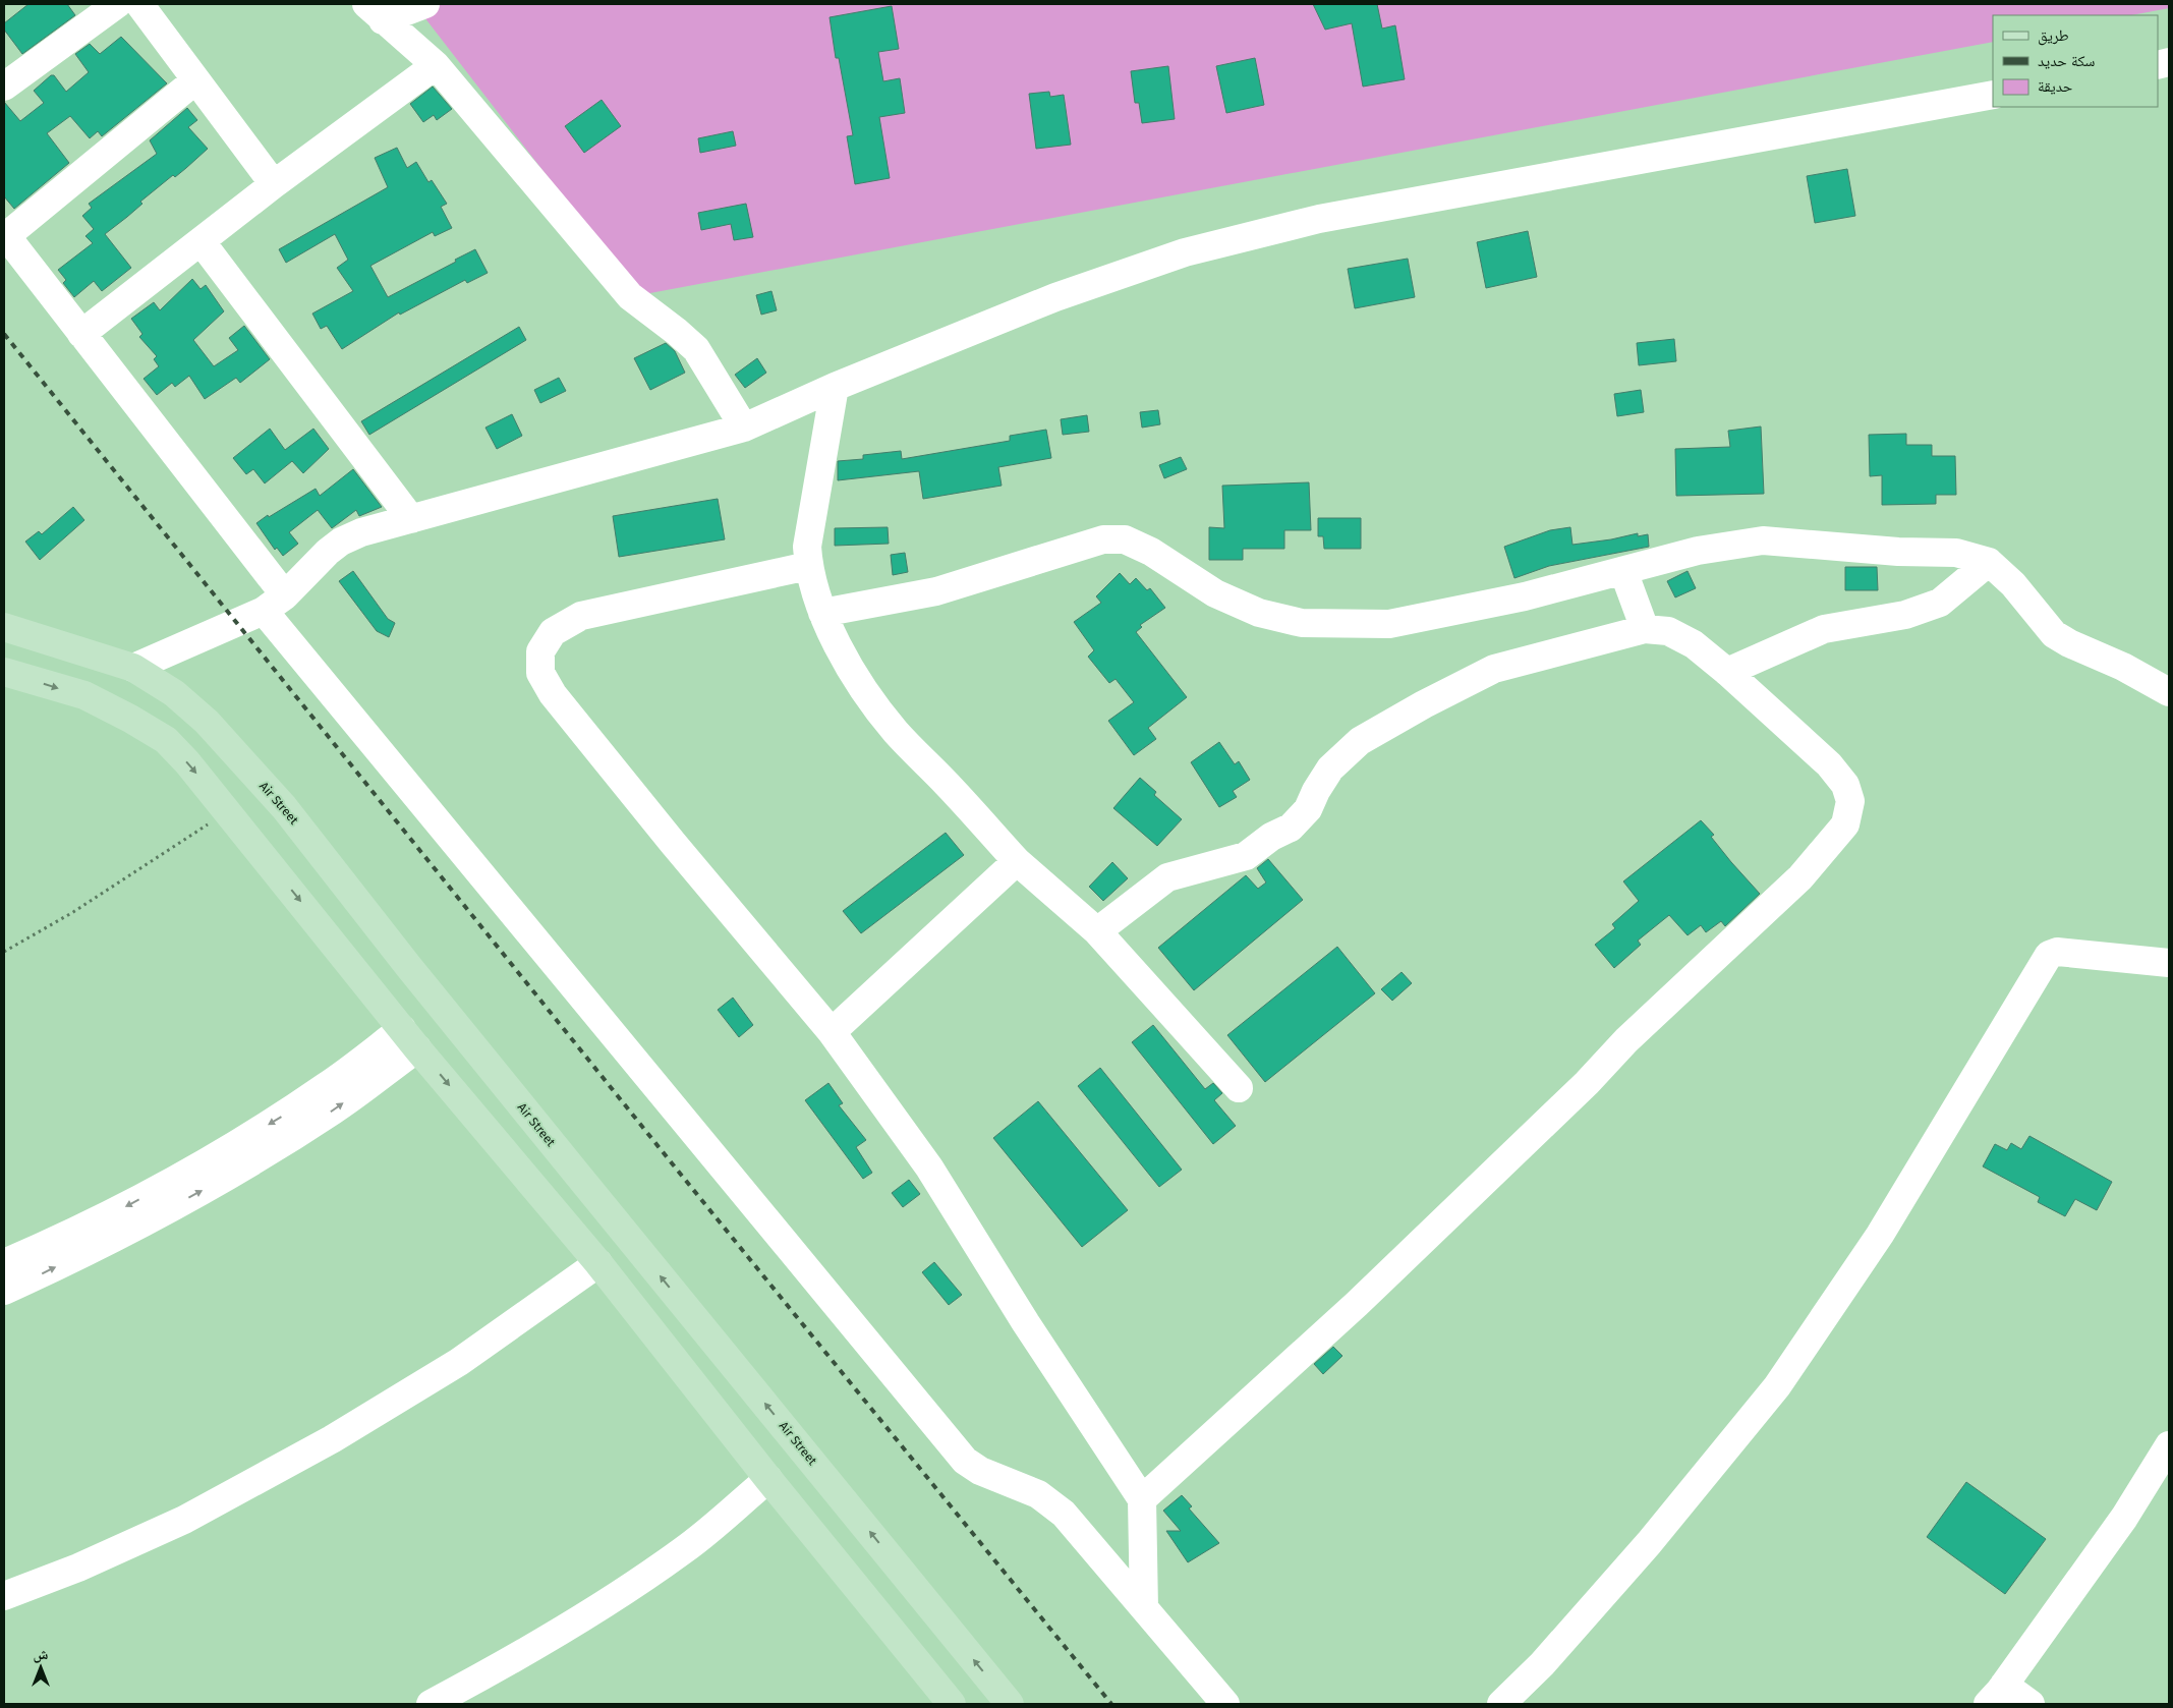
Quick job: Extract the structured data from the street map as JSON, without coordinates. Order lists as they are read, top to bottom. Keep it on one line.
{"streets":{"main road":["Air Street"]},"legend":["طريق","سكة حديد","حديقة"],"north":"top"}
